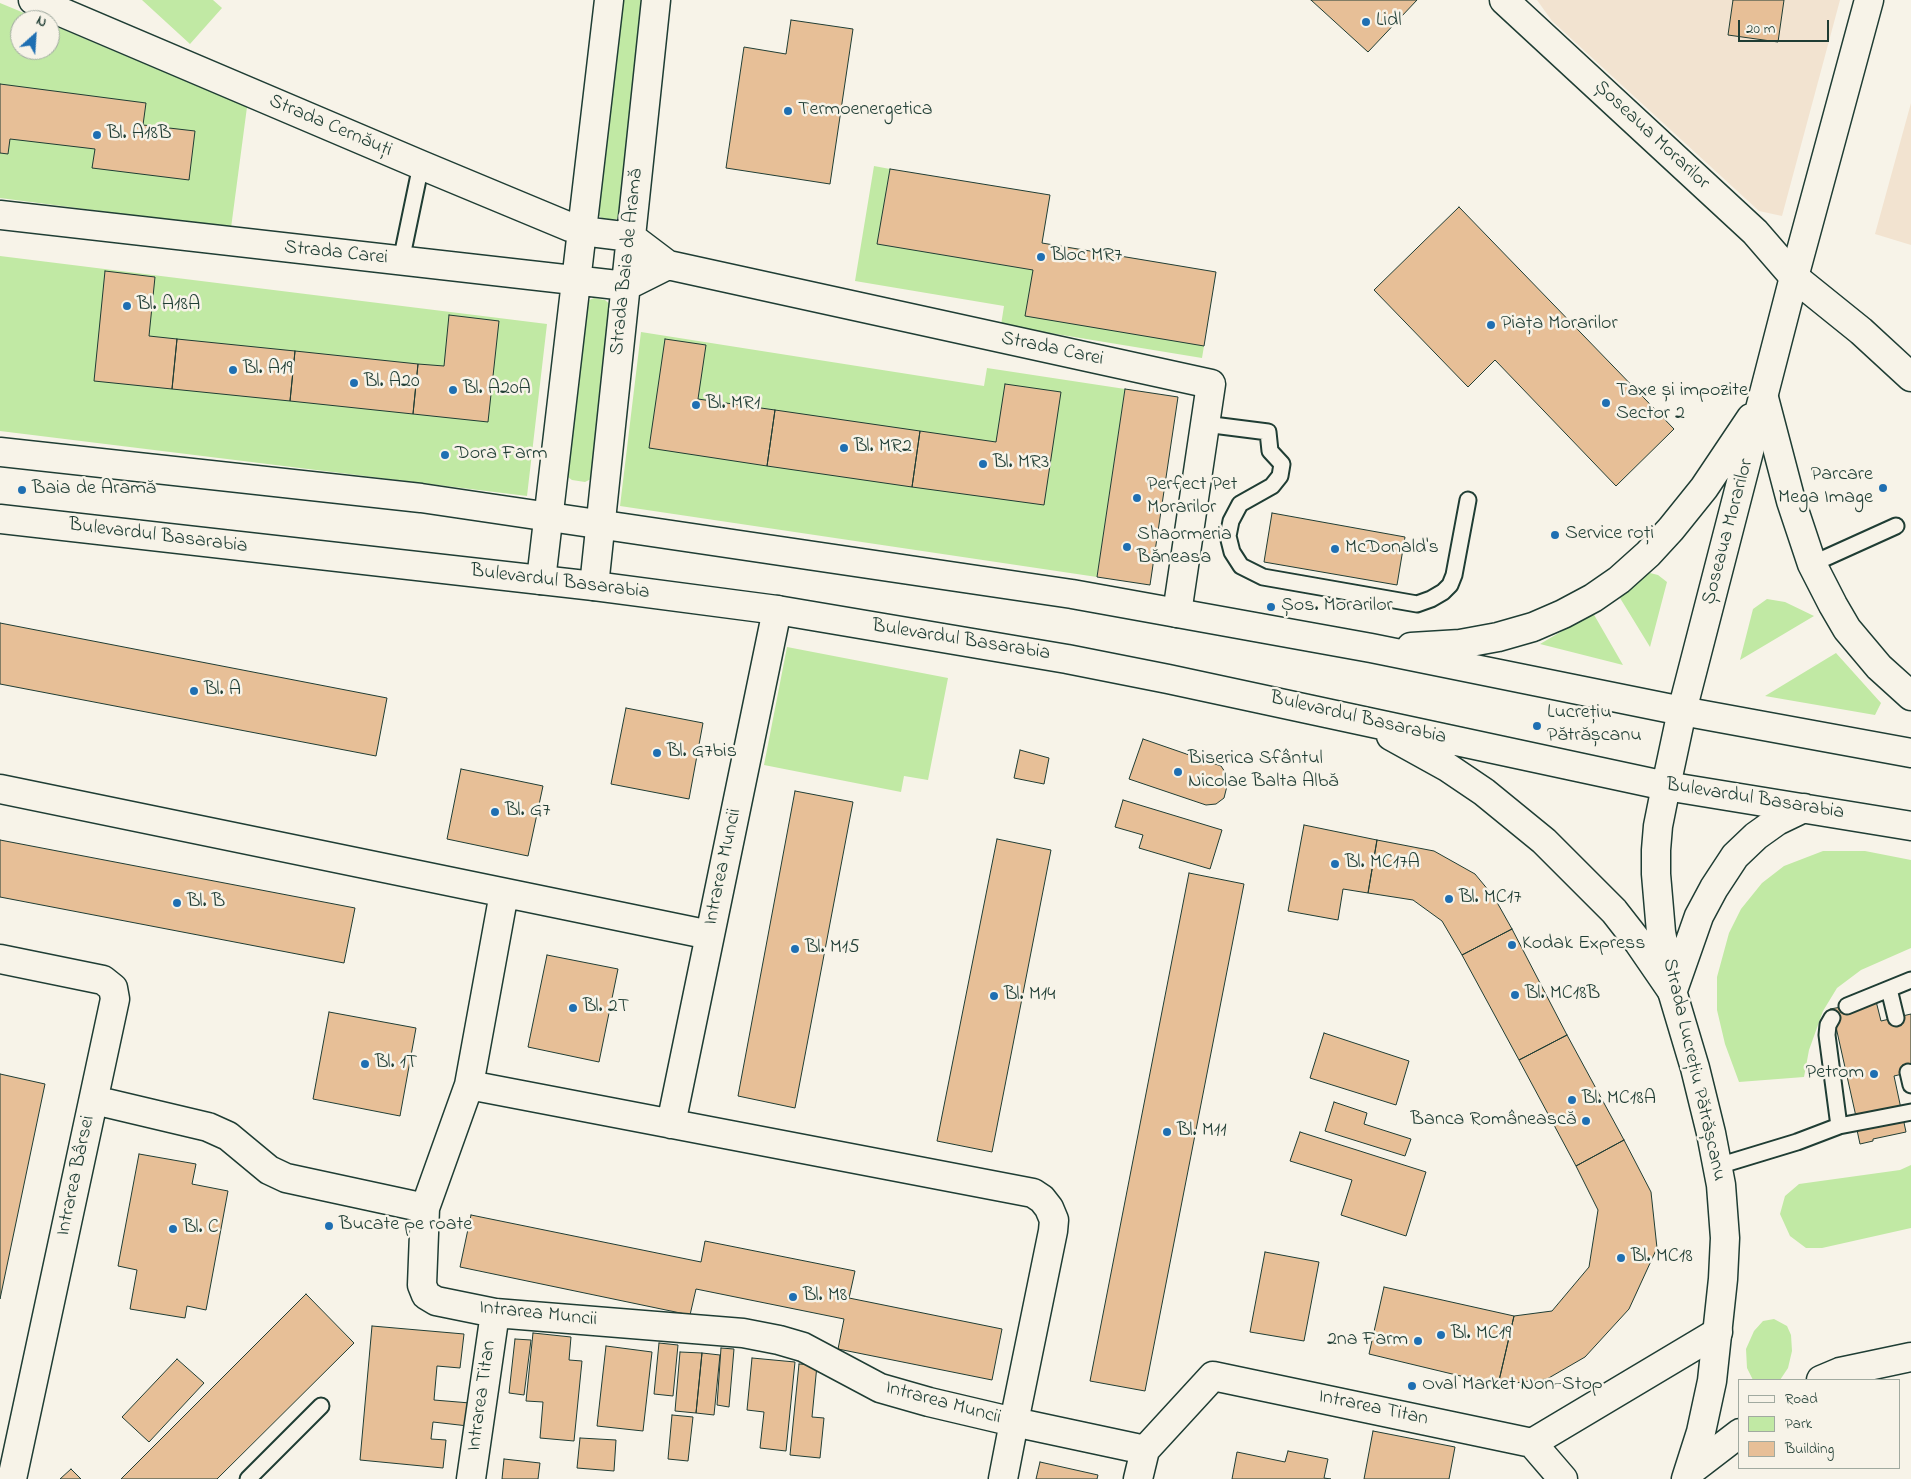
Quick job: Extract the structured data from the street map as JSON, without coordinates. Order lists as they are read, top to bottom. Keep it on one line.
{"streets":{"street":["Strada Cernăuți","Șoseaua Morarilor","Strada Carei","Strada Baia de Aramă","Bulevardul Basarabia","Intrarea Muncii","Strada Lucrețiu Pătrășcanu","Intrarea Bârsei","Intrarea Titan"]},"crossings":[["Strada Cernăuți","Strada Carei"],["Strada Cernăuți","Strada Baia de Aramă"],["Șoseaua Morarilor","Bulevardul Basarabia"],["Șoseaua Morarilor","Strada Lucrețiu Pătrășcanu"],["Strada Carei","Strada Baia de Aramă"],["Strada Baia de Aramă","Bulevardul Basarabia"],["Bulevardul Basarabia","Intrarea Muncii"],["Bulevardul Basarabia","Strada Lucrețiu Pătrășcanu"],["Intrarea Muncii","Intrarea Titan"]],"places":["Lidl","Termoenergetica","Bl. A18B","Bloc MR7","Bl. A18A","Piața Morarilor","Bl. A19","Bl. A20","Bl. A20A","Taxe și impozite Sector 2","Bl. MR1","Bl. MR2","Dora Farm","Bl. MR3","Parcare Mega Image","Baia de Aramă","Perfect Pet Morarilor","Service roți","Shaormeria Băneasa","McDonald's","Șos. Morarilor","Bl. A","Lucrețiu Pătrășcanu","Bl. G7bis","Biserica Sfântul Nicolae Balta Albă","Bl. G7","Bl. MC17A","Bl. MC17","Bl. B","Kodak Express","Bl. M15","Bl. MC18B","Bl. M14","Bl. 2T","Bl. 1T","Petrom","Bl. MC18A","Banca Românească","Bl. M11","Bucate pe roate","Bl. C","Bl. MC18","Bl. M8","Bl. MC19","2na Farm","Oval Market Non-Stop"],"legend":["Road","Park","Building"],"scale_bar":"20 m","north":"top right"}
